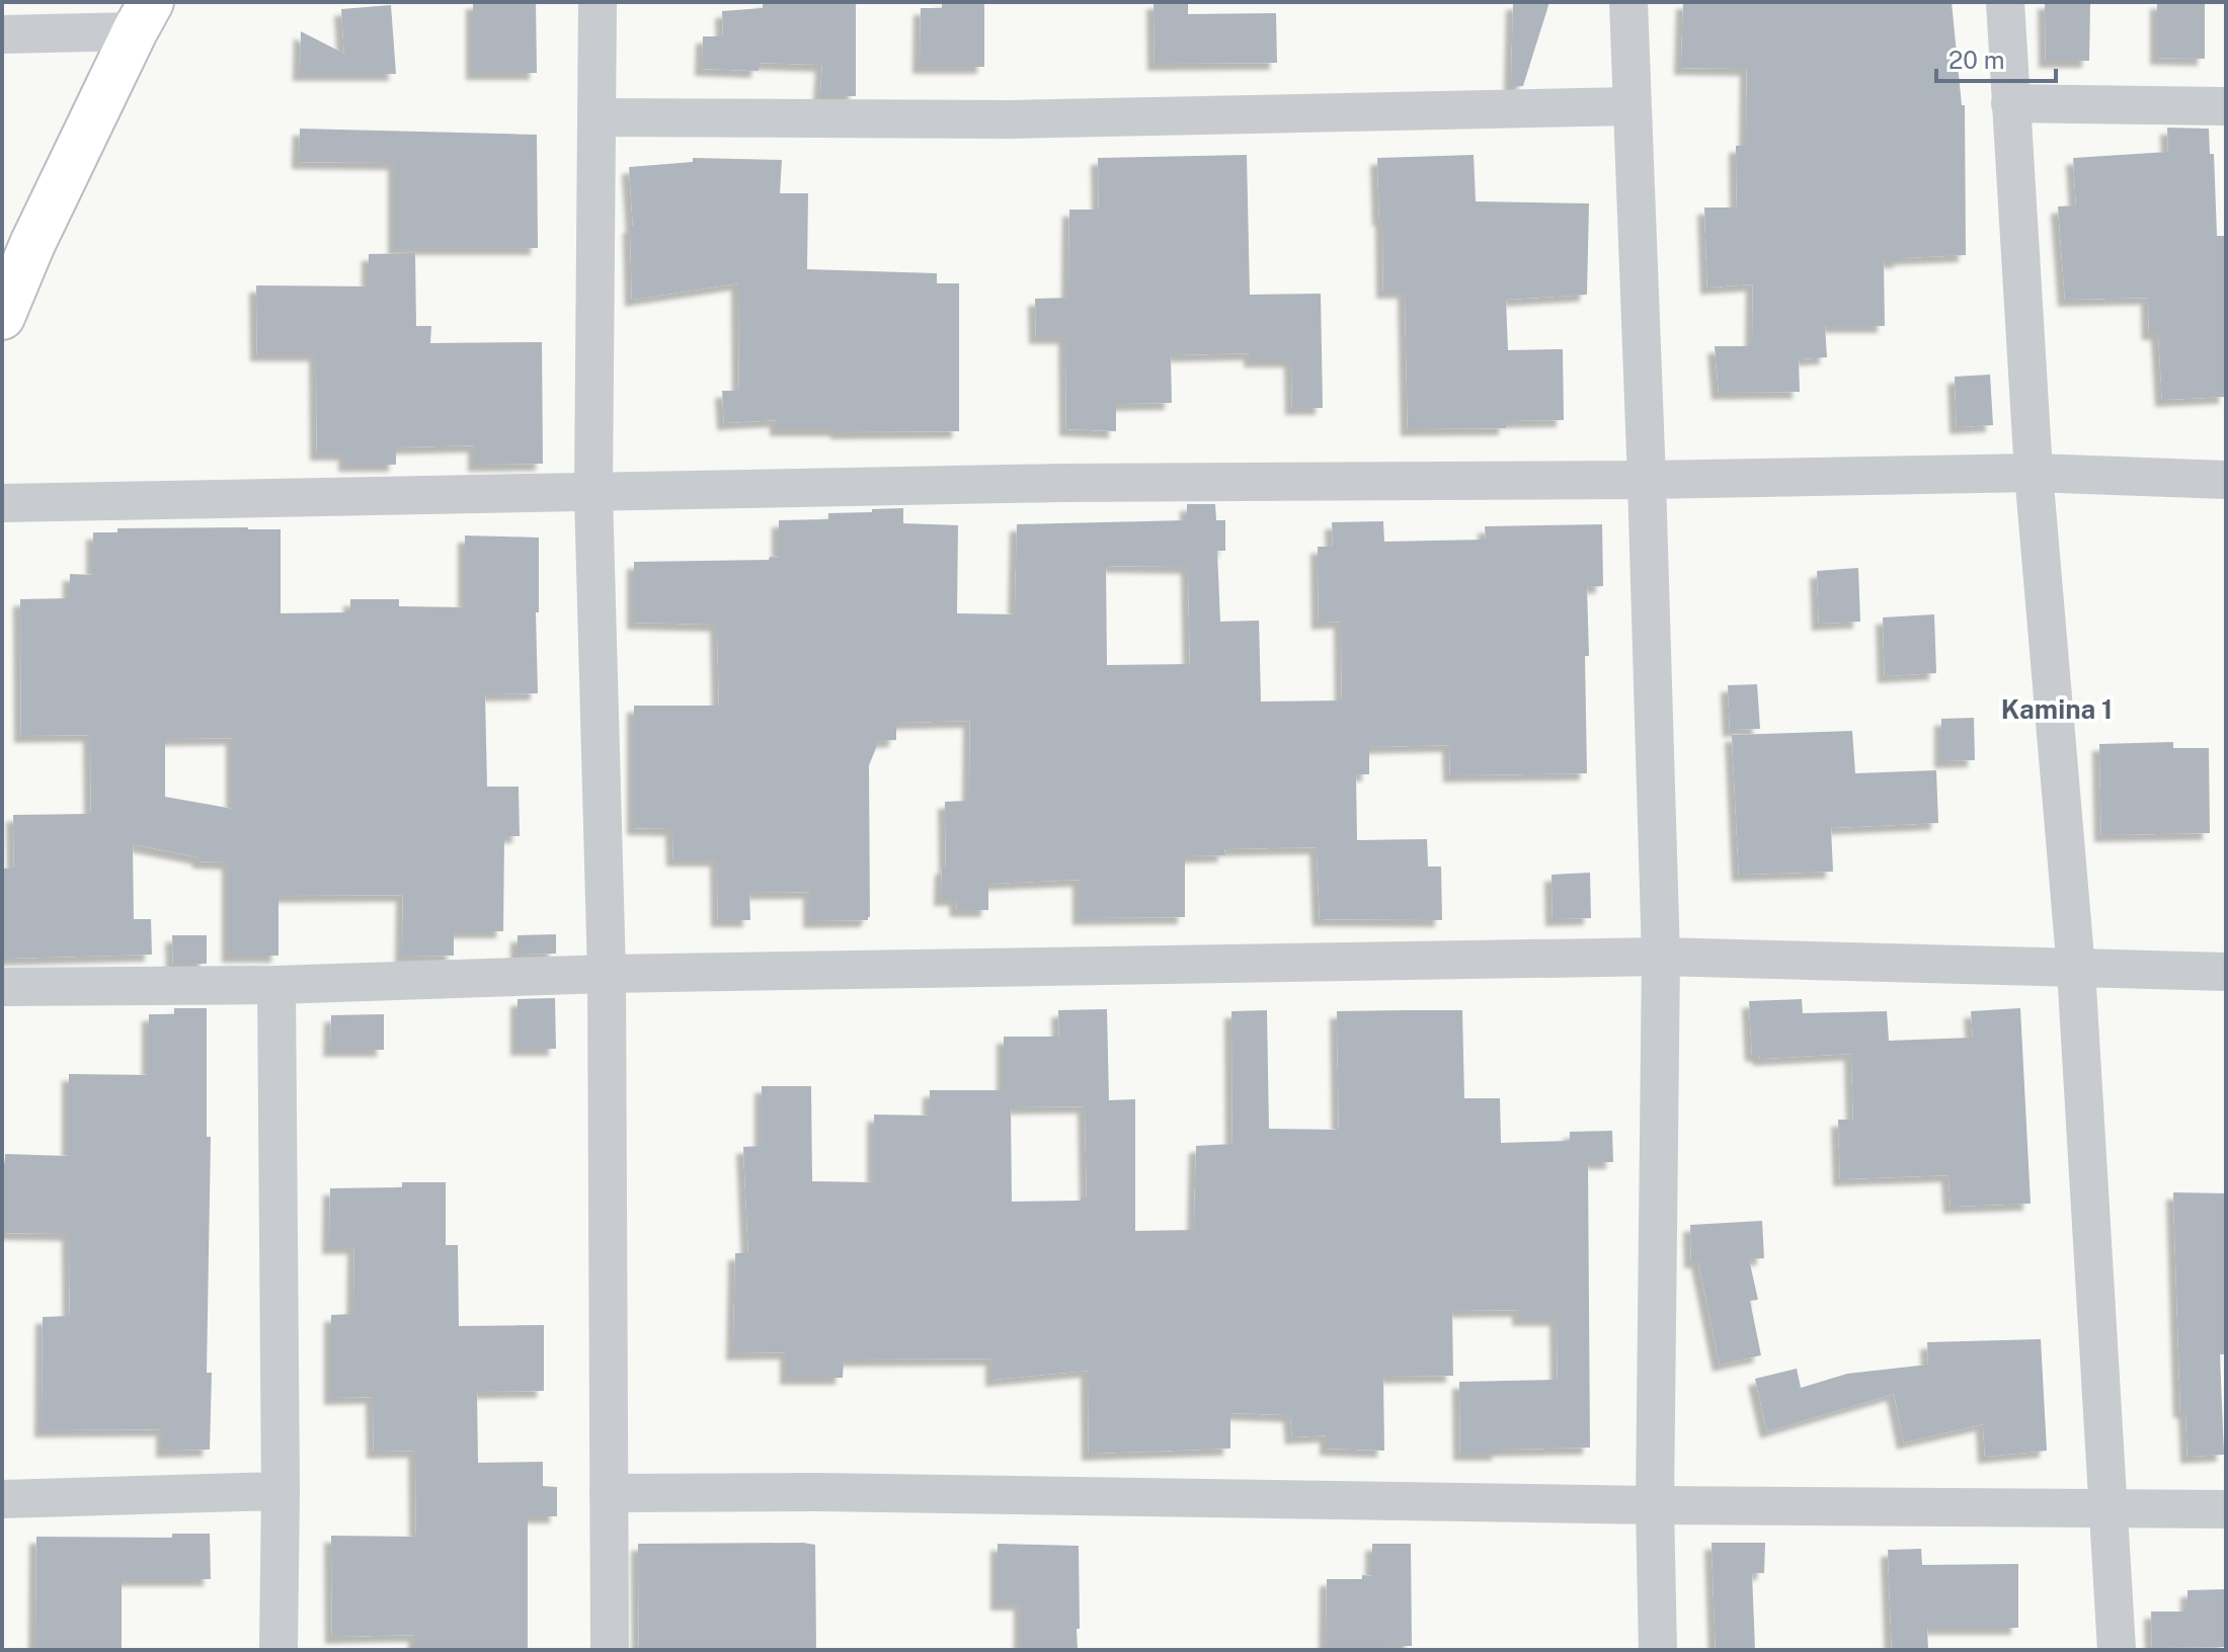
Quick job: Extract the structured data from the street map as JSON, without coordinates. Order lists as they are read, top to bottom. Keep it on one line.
{"districts":["Kamina 1"],"scale_bar":"20 m"}
